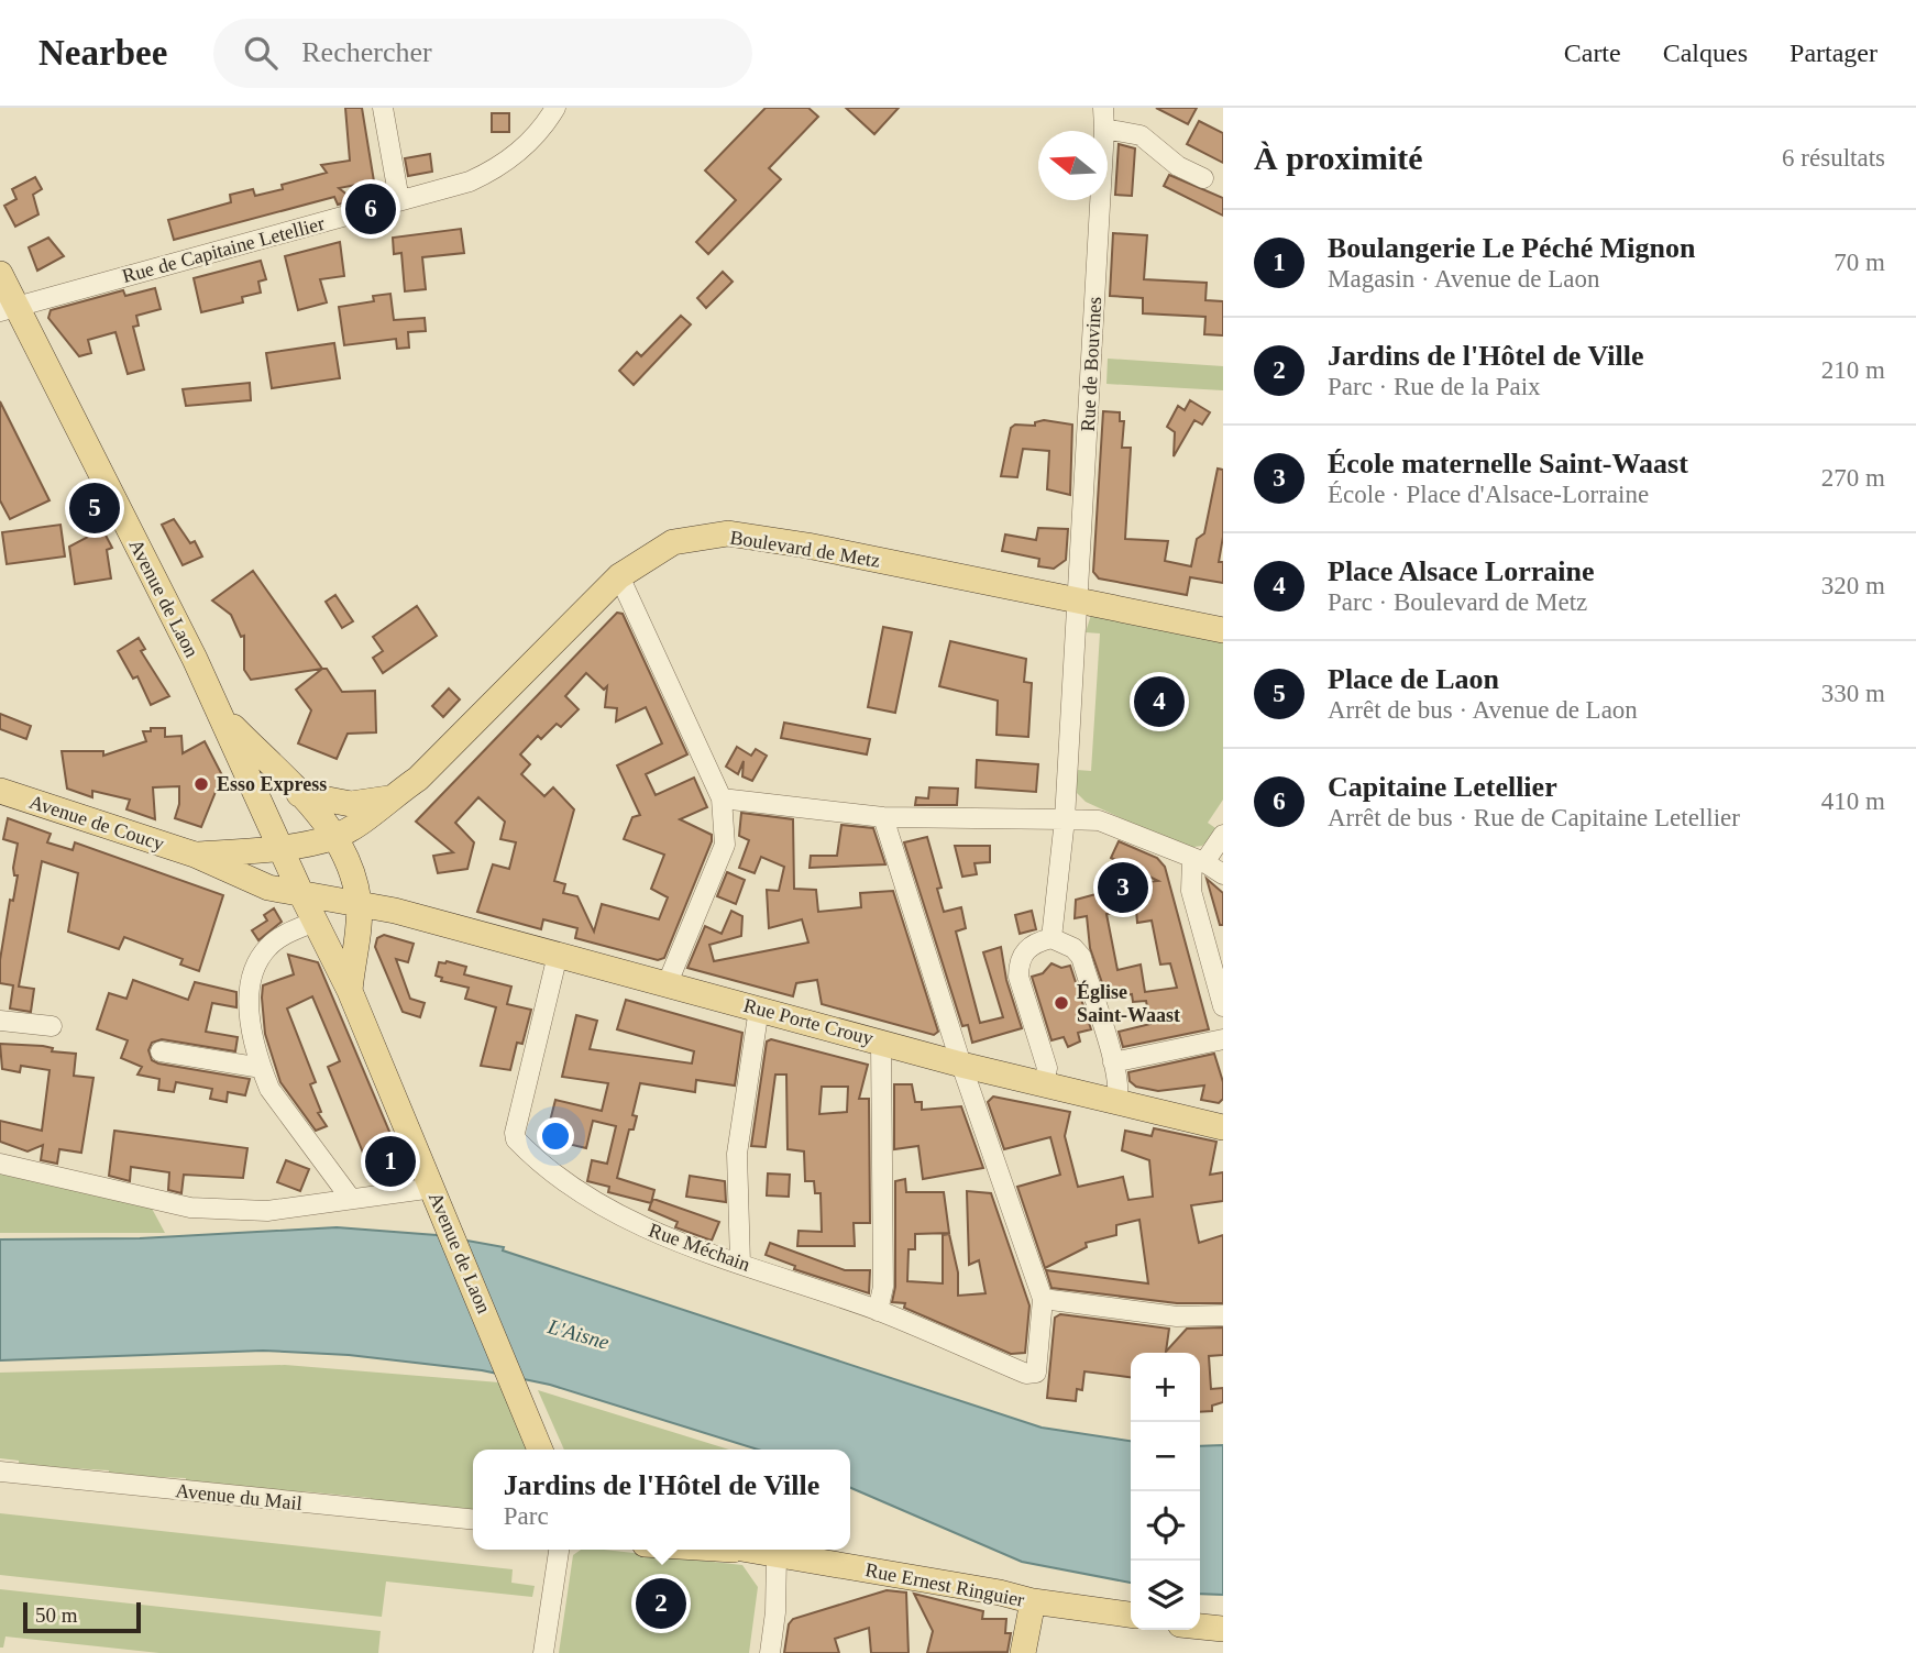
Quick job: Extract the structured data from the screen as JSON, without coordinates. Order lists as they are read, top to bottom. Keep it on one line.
{"streets":{"main road":["Boulevard de Metz","Avenue de Laon","Avenue de Coucy","Rue Porte Crouy","Rue Ernest Ringuier"],"street":["Rue de Capitaine Letellier","Rue de Bouvines","Rue Méchain","Avenue du Mail"]},"crossings":[["Rue de Capitaine Letellier","Avenue de Laon"],["Rue de Bouvines","Boulevard de Metz"],["Boulevard de Metz","Avenue de Laon"],["Boulevard de Metz","Avenue de Coucy"],["Avenue de Laon","Avenue de Coucy"],["Avenue de Laon","Rue Porte Crouy"],["Avenue de Coucy","Rue Porte Crouy"],["Rue Porte Crouy","Rue Méchain"]],"water":["L'Aisne"],"places":["Esso Express","Église Saint-Waast"],"scale_bar":"50 m","north":"left","page":{"header":"Nearbee","search":"Rechercher","nav":["Carte","Calques","Partager"],"heading":["À proximité","6 résultats"],"pins":["6","5","4","3","1","2"],"list":[{"mark":"1","name":"Boulangerie Le Péché Mignon","note":"Magasin · Avenue de Laon","value":"70 m"},{"mark":"2","name":"Jardins de l'Hôtel de Ville","note":"Parc · Rue de la Paix","value":"210 m"},{"mark":"3","name":"École maternelle Saint-Waast","note":"École · Place d'Alsace-Lorraine","value":"270 m"},{"mark":"4","name":"Place Alsace Lorraine","note":"Parc · Boulevard de Metz","value":"320 m"},{"mark":"5","name":"Place de Laon","note":"Arrêt de bus · Avenue de Laon","value":"330 m"},{"mark":"6","name":"Capitaine Letellier","note":"Arrêt de bus · Rue de Capitaine Letellier","value":"410 m"}],"map_buttons":["+","−"],"popup":["Jardins de l'Hôtel de Ville","Parc"],"scale":"50 m"}}
